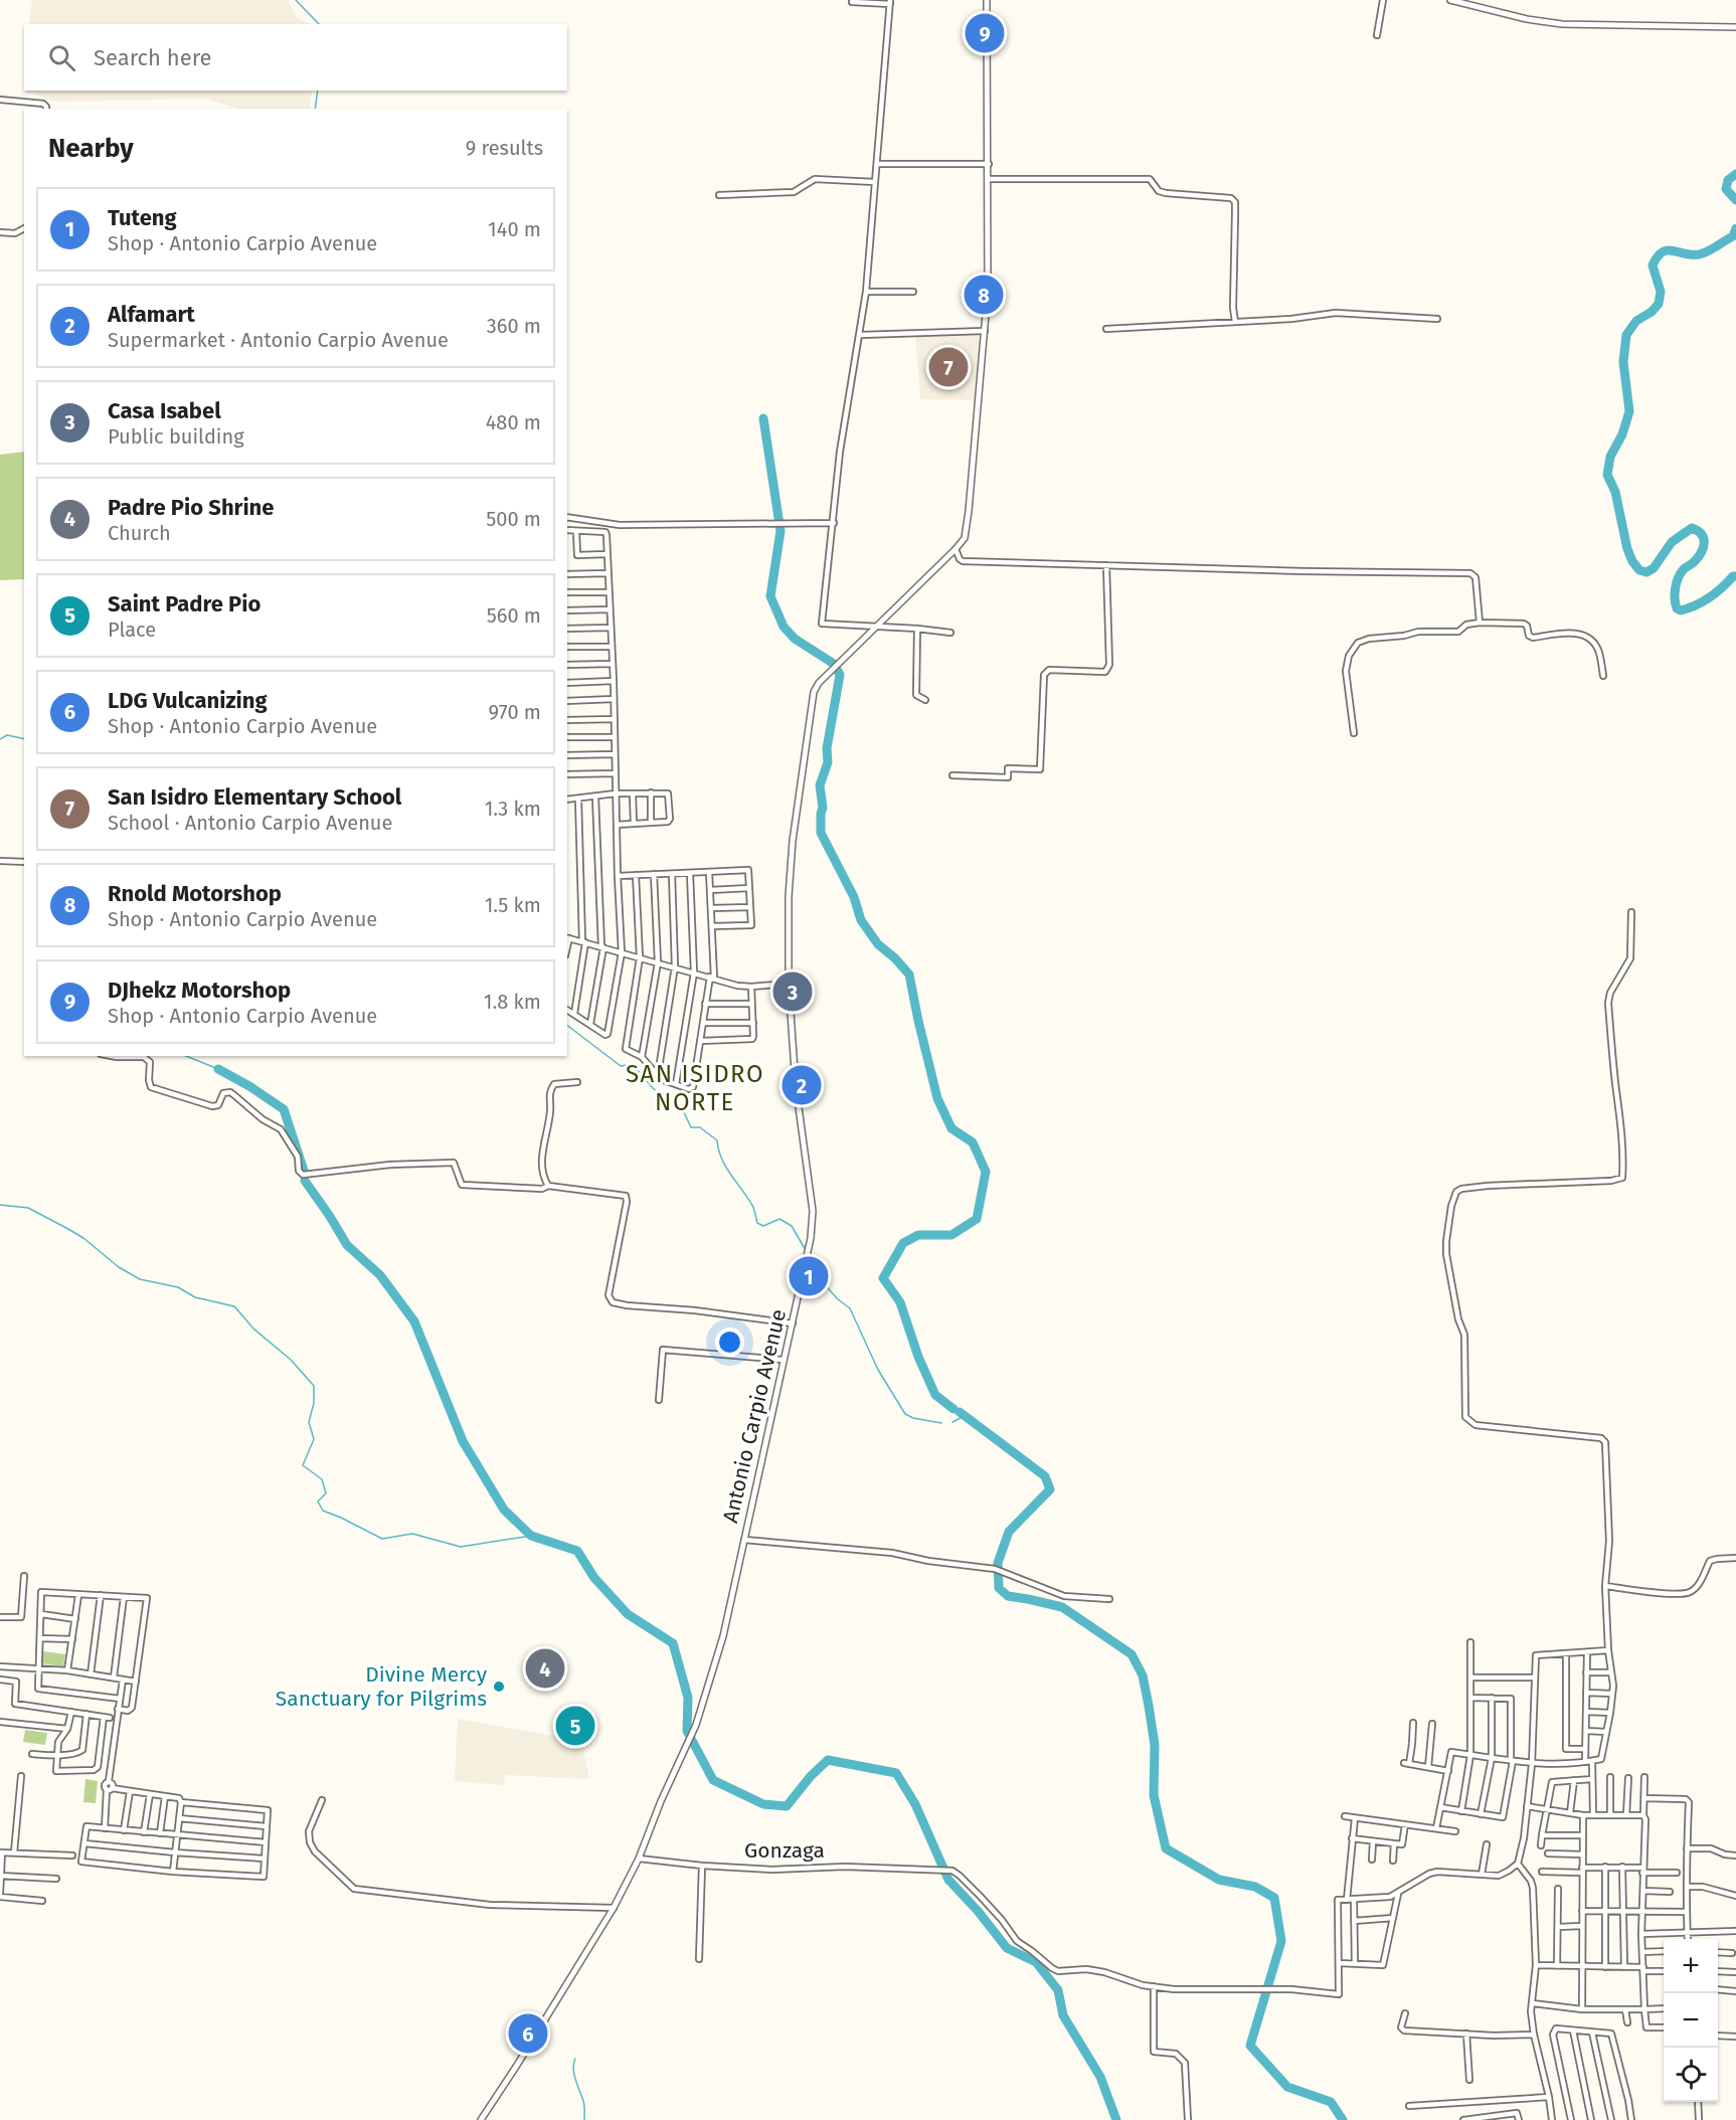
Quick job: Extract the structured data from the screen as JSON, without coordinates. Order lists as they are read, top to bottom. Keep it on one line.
{"streets":{"street":["Antonio Carpio Avenue","Gonzaga"]},"crossings":[["Antonio Carpio Avenue","Gonzaga"]],"districts":["SAN ISIDRO NORTE"],"places":["Divine Mercy Sanctuary for Pilgrims"],"page":{"pins":["9","8","7","3","2","1","4","5","6"],"search":"Search here","heading":["Nearby","9 results"],"list":[{"mark":"1","name":"Tuteng","note":"Shop · Antonio Carpio Avenue","value":"140 m"},{"mark":"2","name":"Alfamart","note":"Supermarket · Antonio Carpio Avenue","value":"360 m"},{"mark":"3","name":"Casa Isabel","note":"Public building","value":"480 m"},{"mark":"4","name":"Padre Pio Shrine","note":"Church","value":"500 m"},{"mark":"5","name":"Saint Padre Pio","note":"Place","value":"560 m"},{"mark":"6","name":"LDG Vulcanizing","note":"Shop · Antonio Carpio Avenue","value":"970 m"},{"mark":"7","name":"San Isidro Elementary School","note":"School · Antonio Carpio Avenue","value":"1.3 km"},{"mark":"8","name":"Rnold Motorshop","note":"Shop · Antonio Carpio Avenue","value":"1.5 km"},{"mark":"9","name":"DJhekz Motorshop","note":"Shop · Antonio Carpio Avenue","value":"1.8 km"}],"map_buttons":["+","−"]}}
